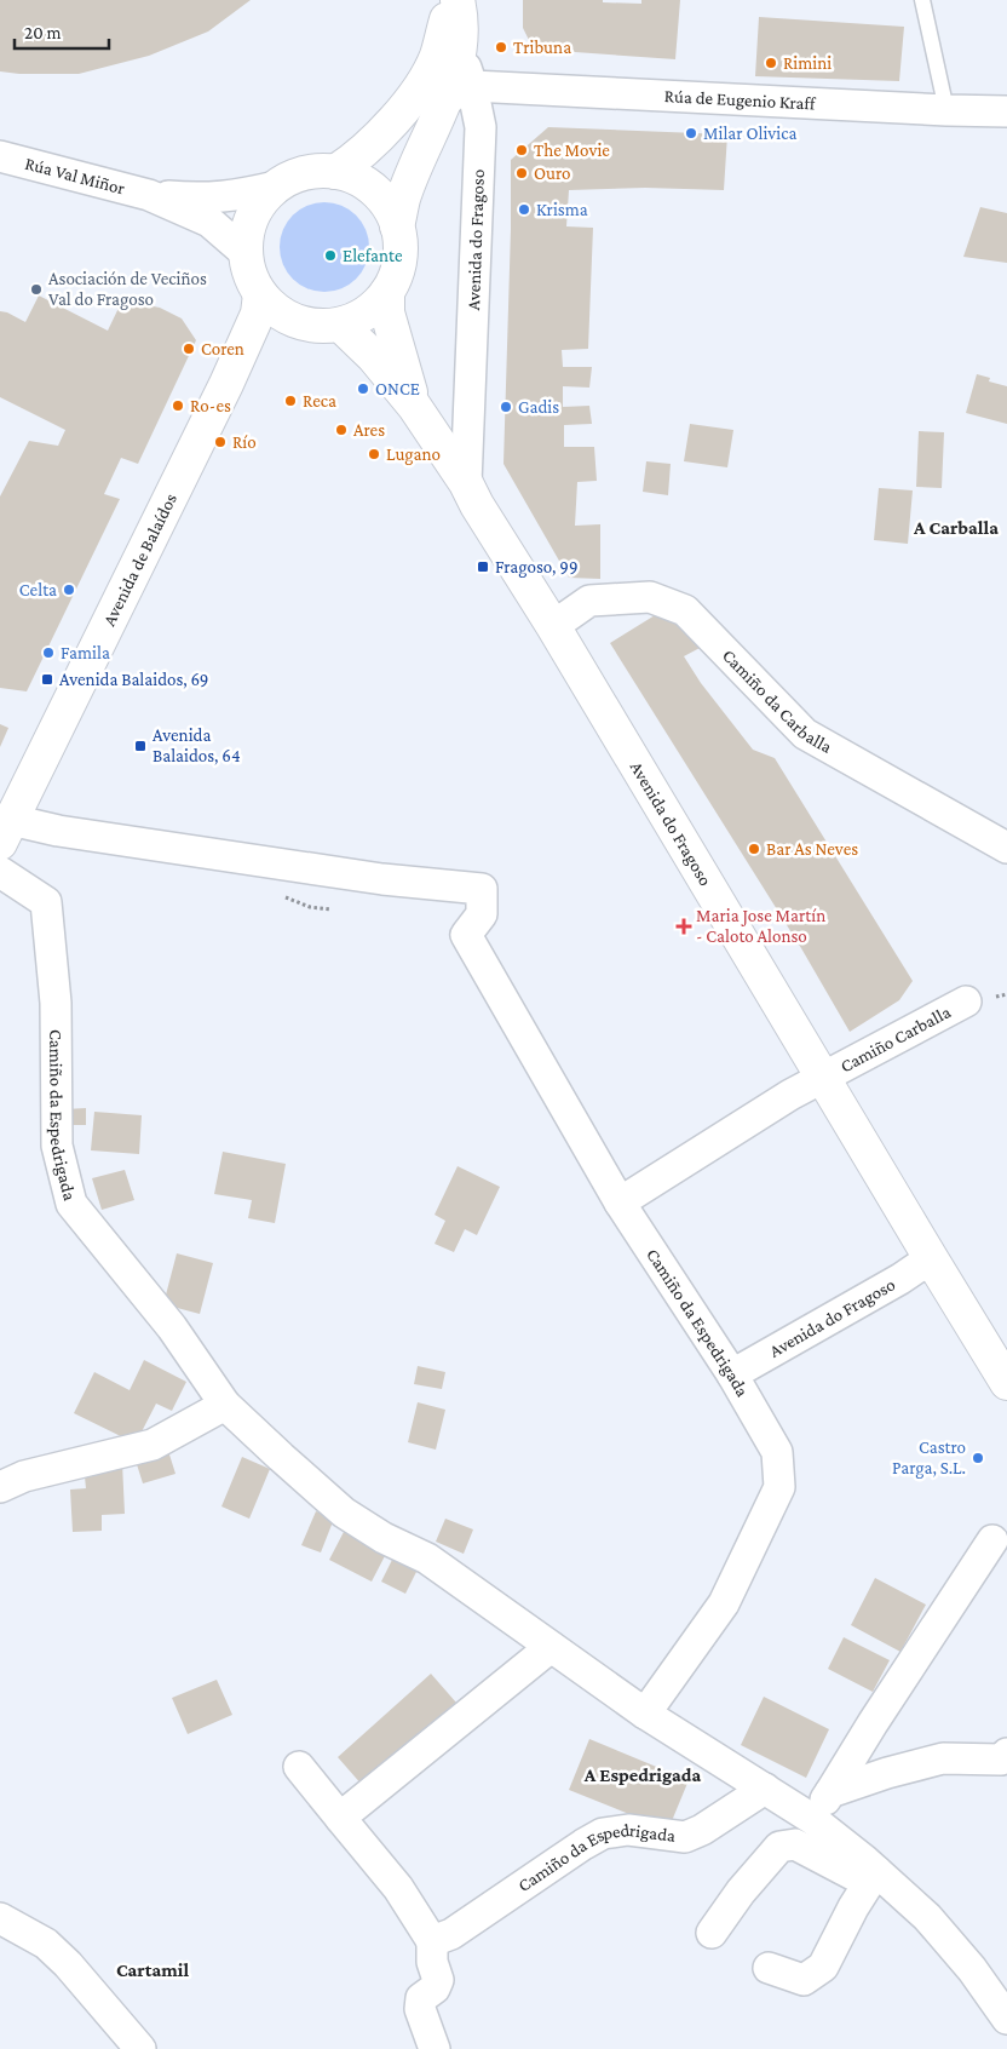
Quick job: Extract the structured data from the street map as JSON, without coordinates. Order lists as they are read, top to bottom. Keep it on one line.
{"streets":{"main road":["Avenida do Fragoso","Avenida de Balaídos"],"street":["Rúa de Eugenio Kraff","Rúa Val Miñor","Camiño da Carballa","Camiño Carballa","Camiño da Espedrigada"]},"crossings":[["Rúa de Eugenio Kraff","Avenida do Fragoso"],["Avenida do Fragoso","Camiño da Carballa"],["Avenida do Fragoso","Camiño Carballa"],["Avenida do Fragoso","Camiño da Espedrigada"],["Avenida de Balaídos","Camiño da Espedrigada"],["Camiño Carballa","Camiño da Espedrigada"]],"districts":["A Carballa","A Espedrigada","Cartamil"],"places":{"other":["Tribuna","Rimini","Milar Olivica","The Movie","Ouro","Krisma","Elefante","Asociación de Veciños Val do Fragoso","Coren","ONCE","Reca","Ro-es","Gadis","Ares","Río","Lugano","Celta","Famila","Bar As Neves","Castro Parga, S.L."],"transit":["Fragoso, 99","Avenida Balaidos, 69","Avenida Balaidos, 64"],"health":["Maria Jose Martín - Caloto Alonso"]},"scale_bar":"20 m"}
